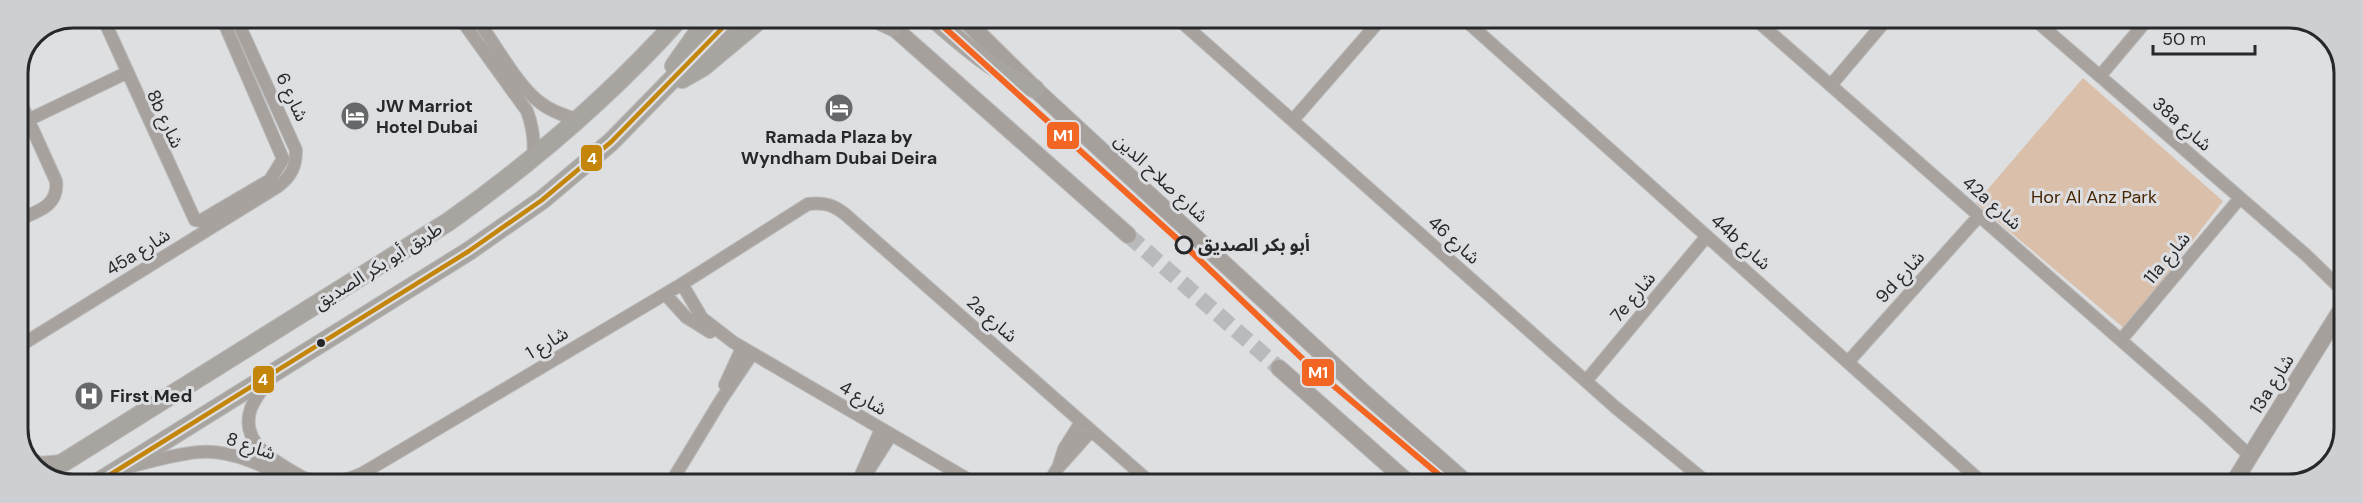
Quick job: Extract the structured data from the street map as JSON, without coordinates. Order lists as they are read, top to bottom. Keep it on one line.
{"streets":{"main road":["شارع صلاح الدين","طريق أبو بكر الصديق","13a شارع"],"street":["شارع 6","8b شارع","38a شارع","42a شارع","شارع 46","44b شارع","45a شارع","11a شارع","9d شارع","7e شارع","2a شارع","شارع 1","شارع 4","شارع 8"]},"crossings":[["شارع 6","45a شارع"],["8b شارع","45a شارع"],["38a شارع","11a شارع"],["42a شارع","11a شارع"],["42a شارع","9d شارع"],["42a شارع","13a شارع"],["شارع 46","7e شارع"],["44b شارع","9d شارع"],["44b شارع","7e شارع"],["طريق أبو بكر الصديق","شارع 8"],["2a شارع","شارع 1"],["شارع 1","شارع 4"]],"parks":["Hor Al Anz Park"],"places":{"hotel":["Ramada Plaza by Wyndham Dubai Deira","JW Marriot Hotel Dubai"],"other":["أبو بكر الصديق"],"hospital":["First Med"]},"lines":["transit line M1","transit line 4"],"scale_bar":"50 m"}
